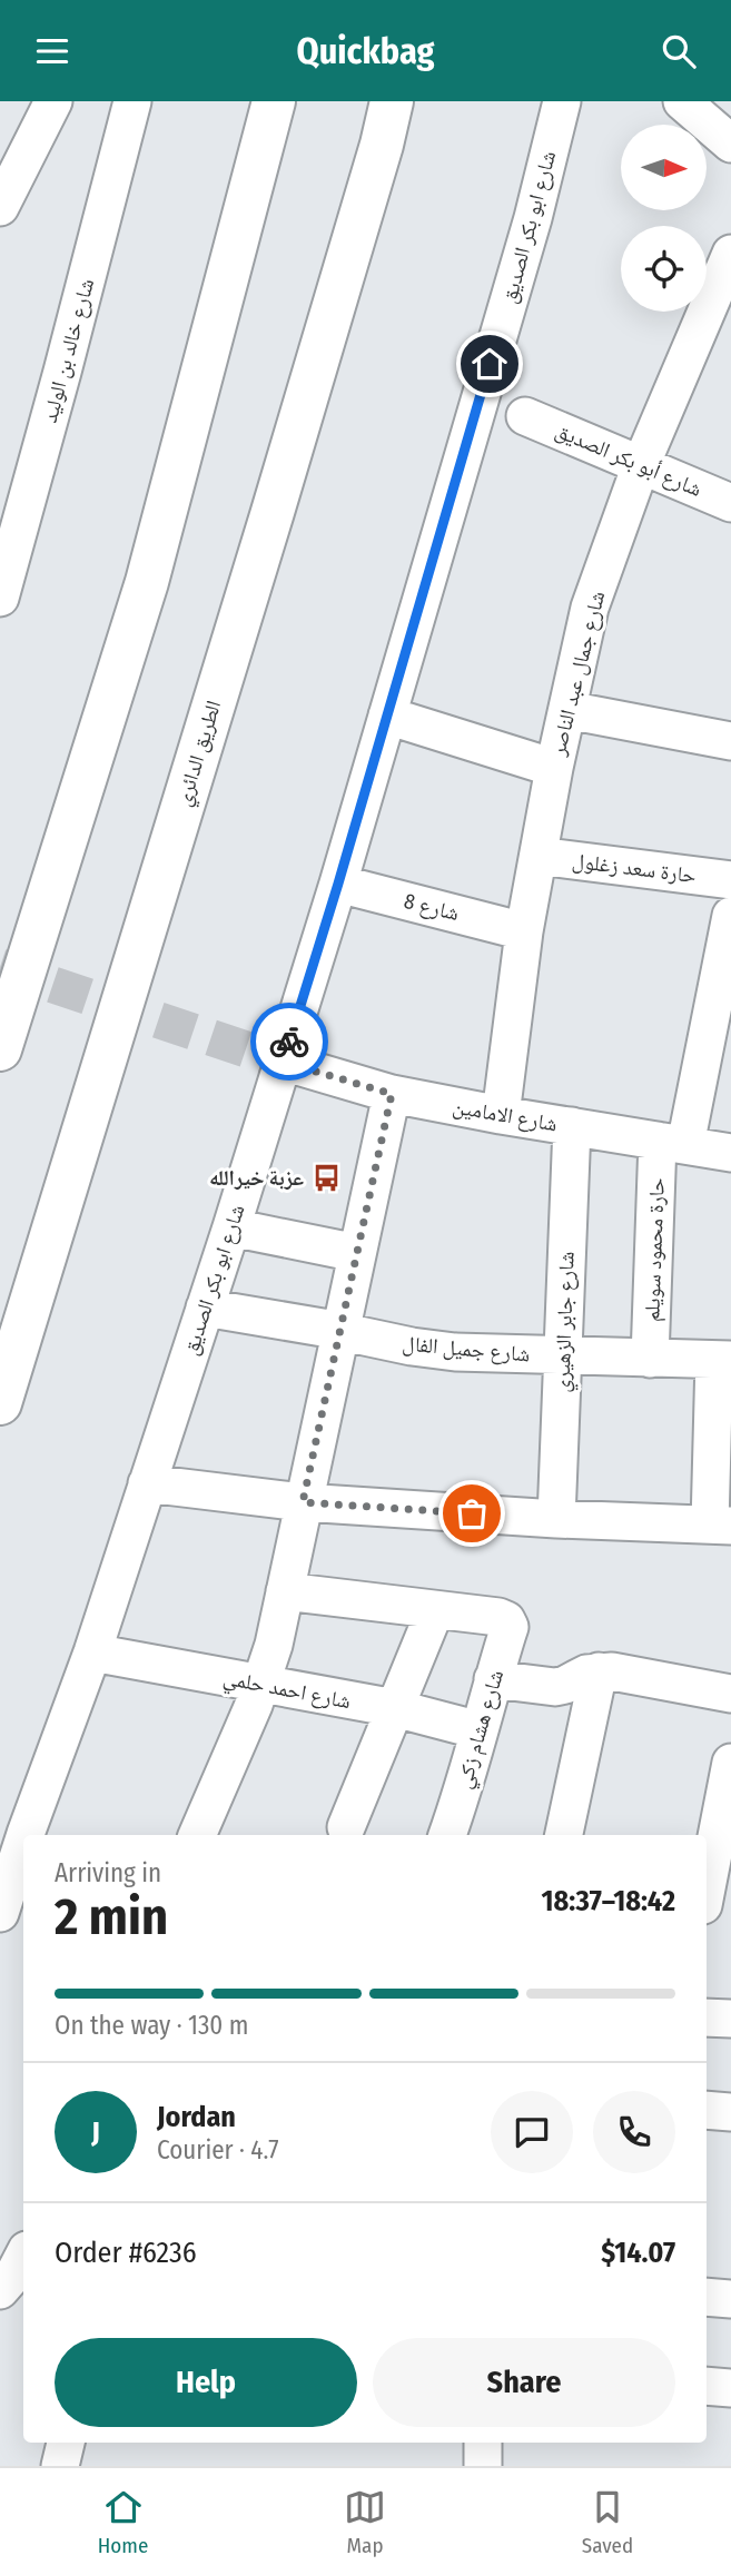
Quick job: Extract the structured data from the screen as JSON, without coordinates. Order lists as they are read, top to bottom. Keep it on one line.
{"streets":{"highway":["الطريق الدائري"],"street":["شارع ابو بكر الصديق","شارع خالد بن الوليد","شارع أبو بكر الصديق","شارع جمال عبد الناصر","حارة سعد زغلول","شارع 8","شارع الامامين","حارة محمود سويلم","شارع جابر الزهيري","شارع جميل الفال","شارع احمد حلمي","شارع هشام زكي"]},"crossings":[["شارع ابو بكر الصديق","شارع 8"],["شارع ابو بكر الصديق","شارع الامامين"],["شارع ابو بكر الصديق","شارع جميل الفال"],["شارع ابو بكر الصديق","شارع احمد حلمي"],["شارع أبو بكر الصديق","شارع جمال عبد الناصر"],["شارع جمال عبد الناصر","حارة سعد زغلول"],["شارع جمال عبد الناصر","شارع 8"],["شارع جمال عبد الناصر","شارع الامامين"],["شارع الامامين","حارة محمود سويلم"],["شارع الامامين","شارع جابر الزهيري"],["حارة محمود سويلم","شارع جميل الفال"],["شارع جابر الزهيري","شارع جميل الفال"],["شارع احمد حلمي","شارع هشام زكي"]],"places":{"bus stop":["عزبة خيرالله"]},"north":"right","page":{"header":"Quickbag","heading":["2 min","Arriving in","18:37–18:42"],"panel":["Jordan","Courier · 4.7","Order #6236","$14.07"],"bar":"On the way · 130 m","round":"J","buttons":["Help","Share"],"tabs":["Home","Map","Saved"]}}
